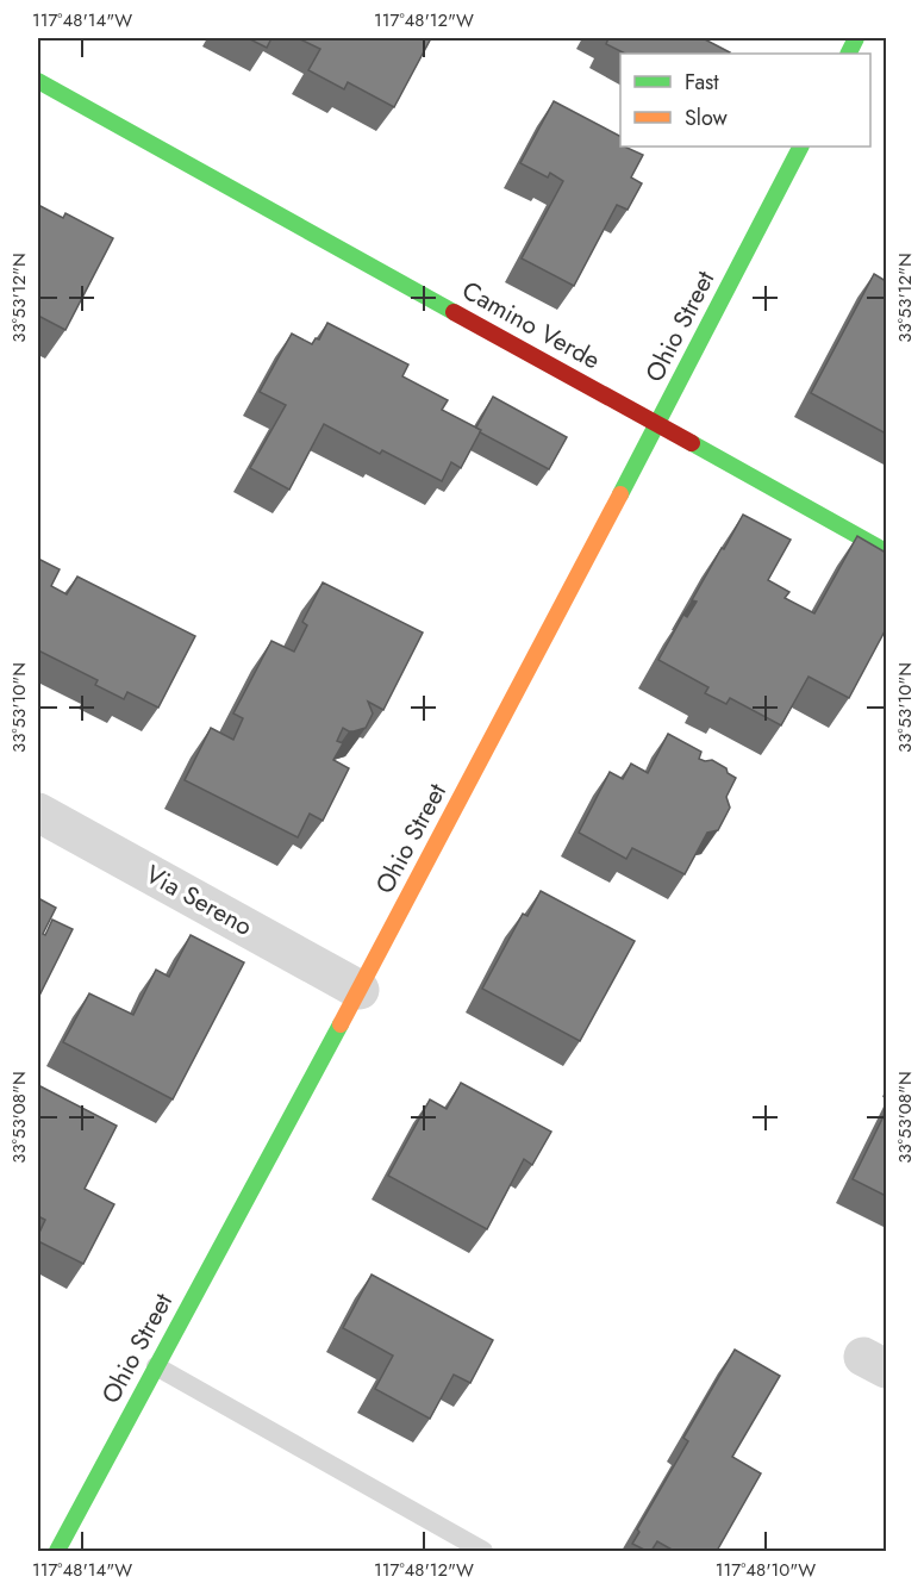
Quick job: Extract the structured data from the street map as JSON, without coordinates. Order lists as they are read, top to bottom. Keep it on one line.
{"streets":{"street":["Camino Verde","Ohio Street","Via Sereno"]},"crossings":[["Camino Verde","Ohio Street"],["Ohio Street","Via Sereno"]],"legend":["Fast","Slow"],"coordinates":["117°48'14\"W","117°48'12\"W","33°53'12\"N","33°53'10\"N","33°53'08\"N","117°48'10\"W"]}
